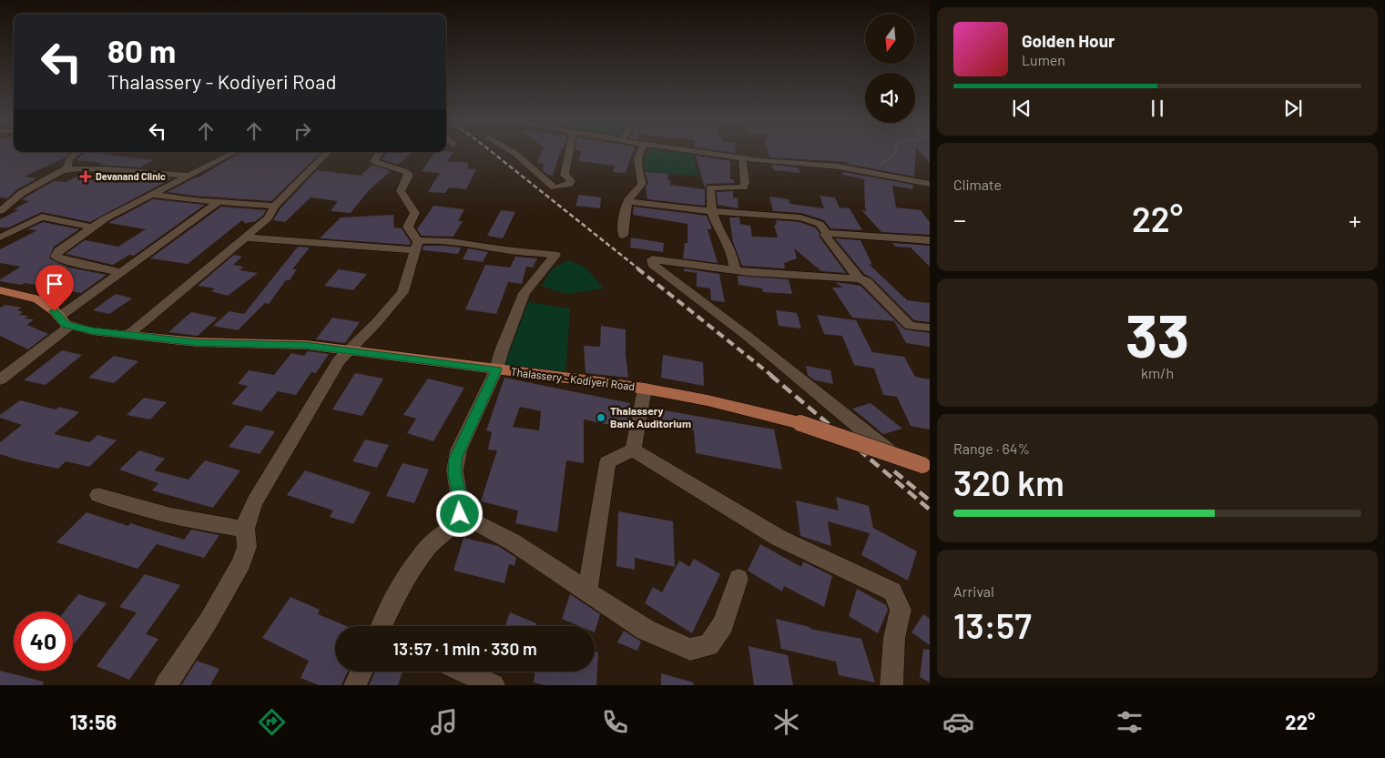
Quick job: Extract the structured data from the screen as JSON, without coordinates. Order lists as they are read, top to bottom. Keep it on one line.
{"streets":{"main road":["Thalassery - Kodiyeri Road"]},"places":{"health":["Devanand Clinic"],"other":["Thalassery Bank Auditorium"]},"north":"bottom","page":{"turn":["80 m","Thalassery - Kodiyeri Road"],"song":["Golden Hour","Lumen"],"tile":["Climate",["33","km/h"],["Range · 64%","320 km"],["Arrival","13:57"]],"heat":["−","22°","+"],"limit":"40","trip":"13:57 · 1 min · 330 m","tabs":["13:56","22°"]}}
